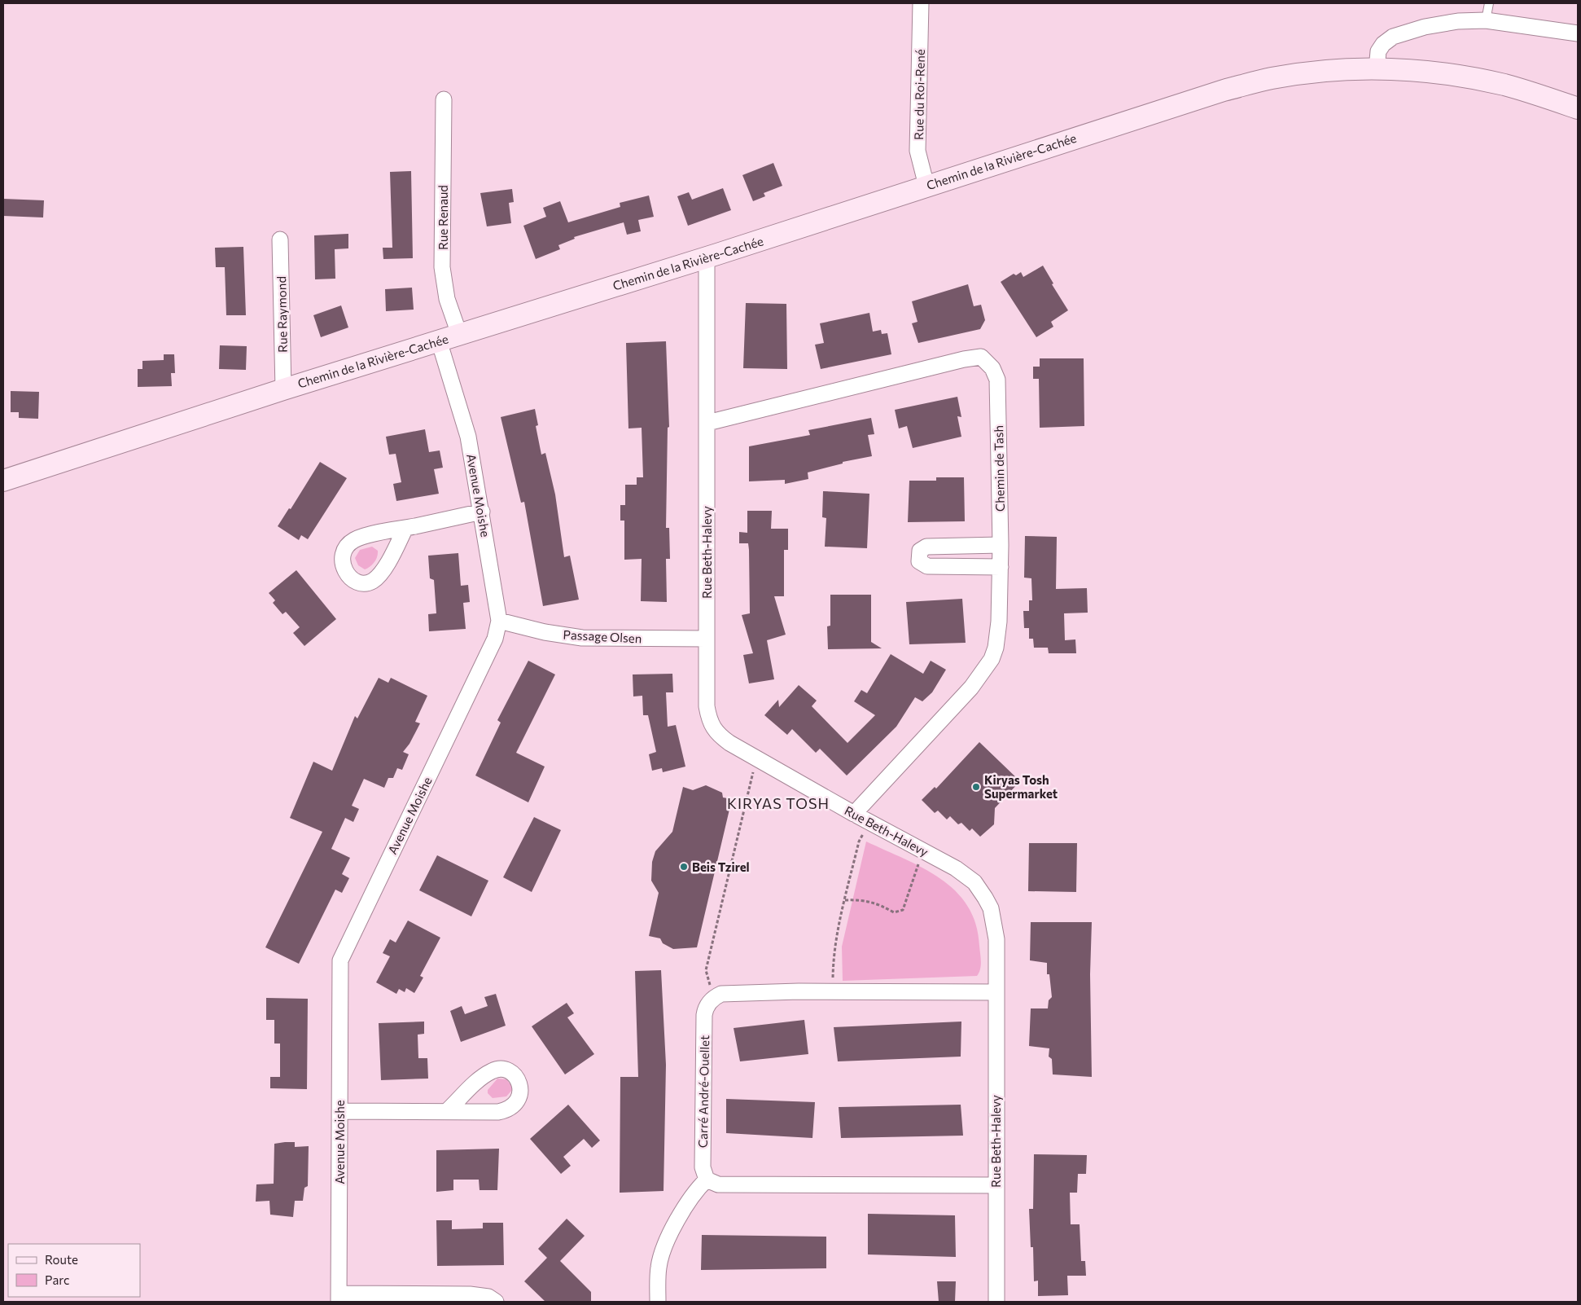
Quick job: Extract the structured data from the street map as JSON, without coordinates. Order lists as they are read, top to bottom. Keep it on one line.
{"streets":{"street":["Rue du Roi-René","Chemin de la Rivière-Cachée","Rue Renaud","Rue Raymond","Chemin de Tash","Avenue Moishe","Rue Beth-Halevy","Passage Olsen","Carré André-Ouellet"]},"crossings":[["Rue du Roi-René","Chemin de la Rivière-Cachée"],["Chemin de la Rivière-Cachée","Rue Renaud"],["Chemin de la Rivière-Cachée","Rue Raymond"],["Chemin de la Rivière-Cachée","Avenue Moishe"],["Chemin de la Rivière-Cachée","Rue Beth-Halevy"],["Chemin de Tash","Rue Beth-Halevy"],["Avenue Moishe","Passage Olsen"],["Rue Beth-Halevy","Passage Olsen"],["Rue Beth-Halevy","Carré André-Ouellet"]],"districts":["KIRYAS TOSH"],"places":["Kiryas Tosh Supermarket","Beis Tzirel"],"legend":["Route","Parc"]}
